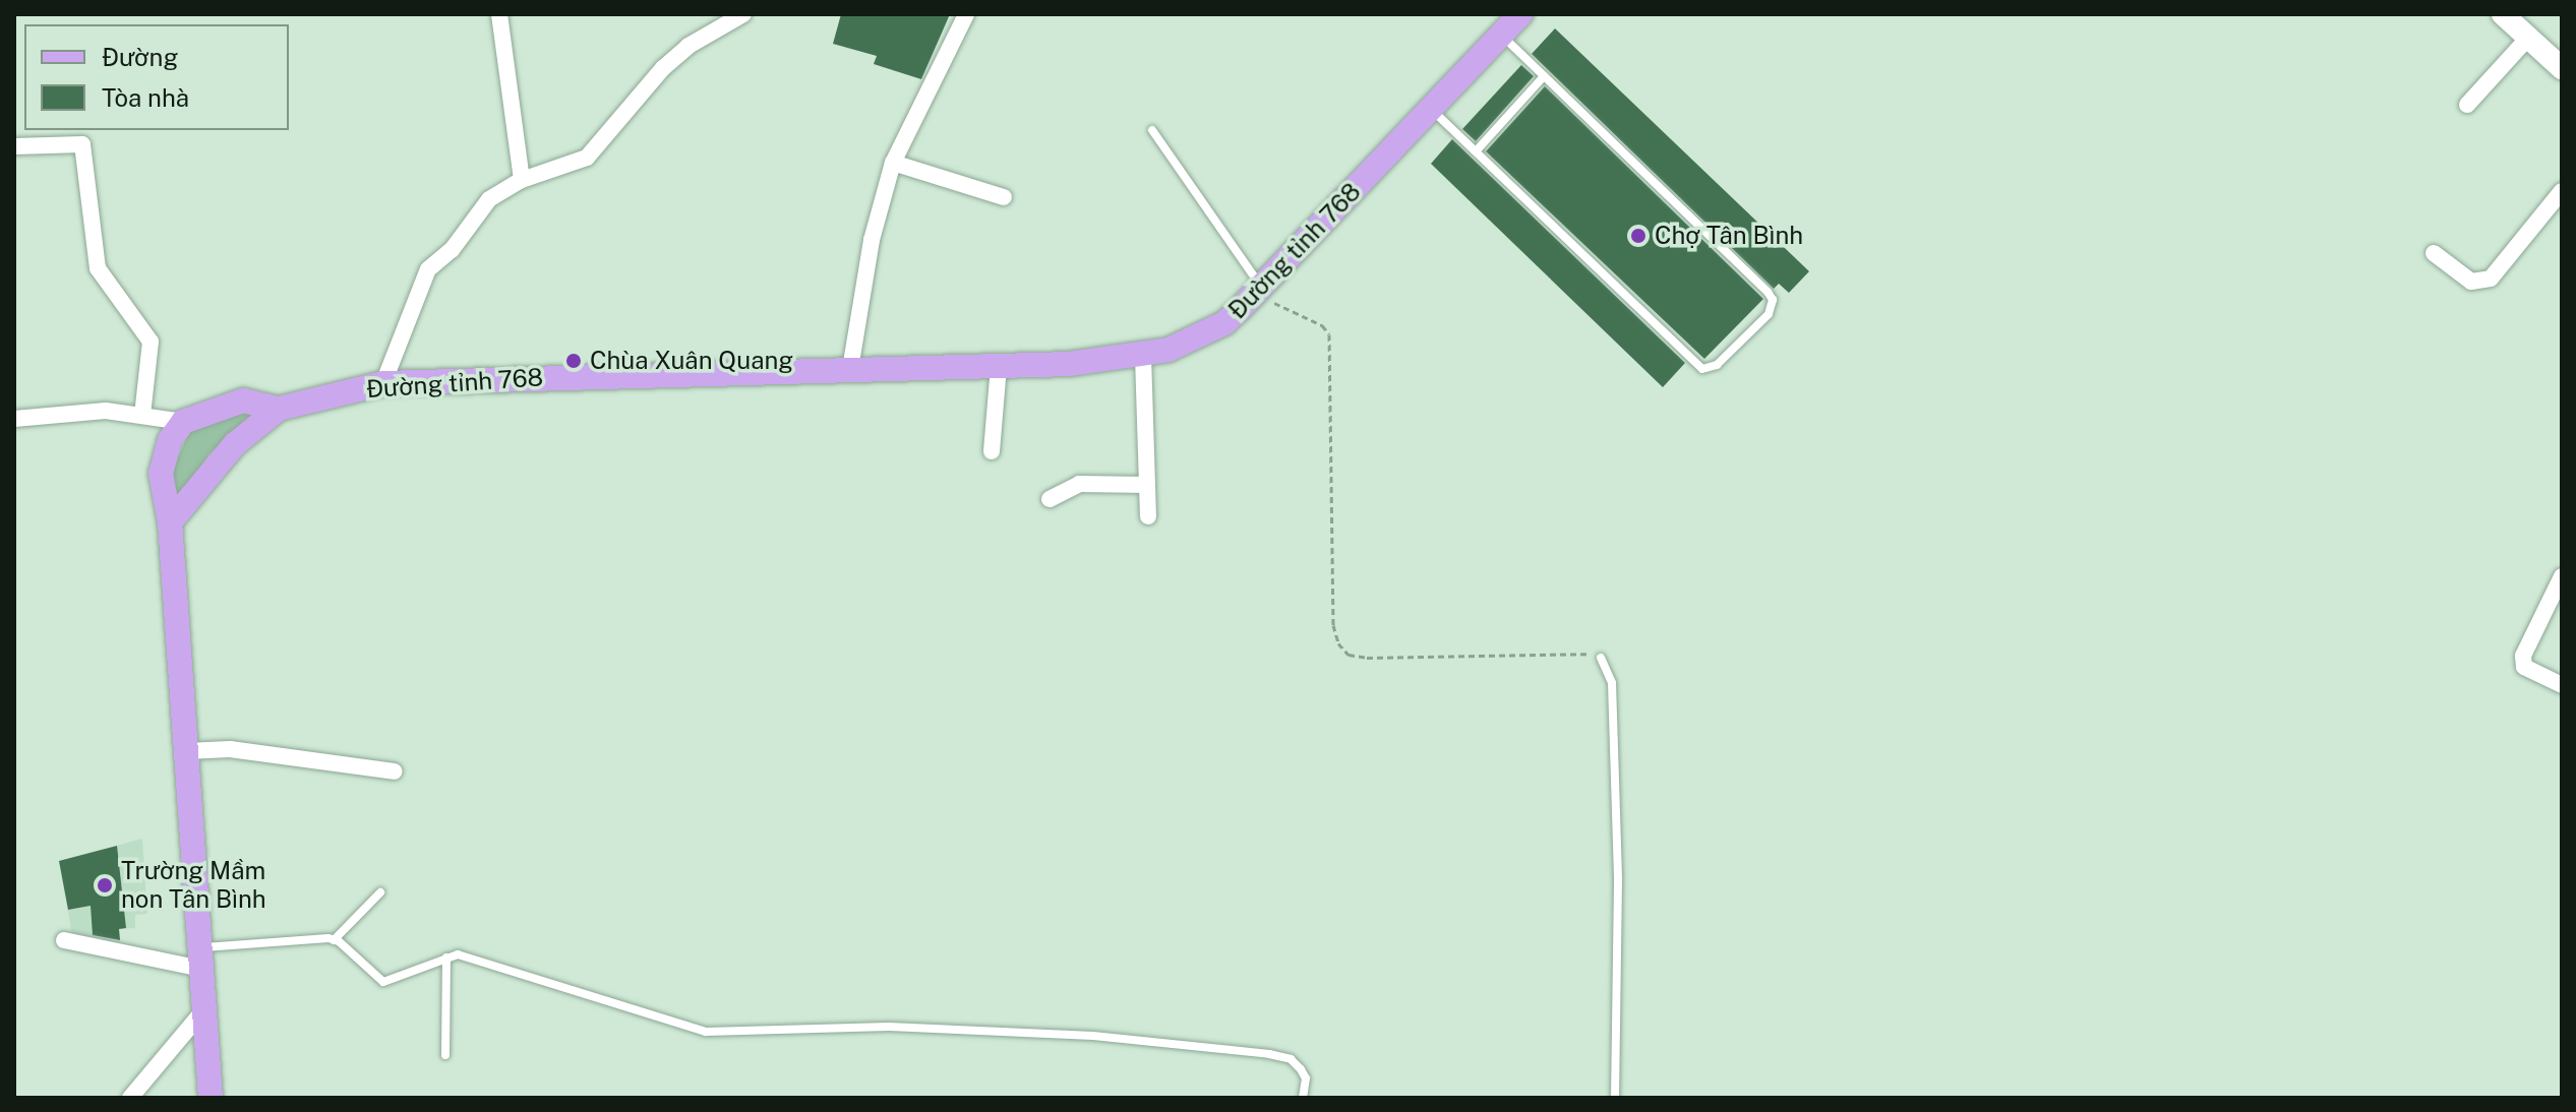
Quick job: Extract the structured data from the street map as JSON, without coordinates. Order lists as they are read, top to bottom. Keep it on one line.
{"streets":{"main road":["Đường tỉnh 768"]},"places":["Chợ Tân Bình","Chùa Xuân Quang","Trường Mầm non Tân Bình"],"legend":["Đường","Tòa nhà"]}
